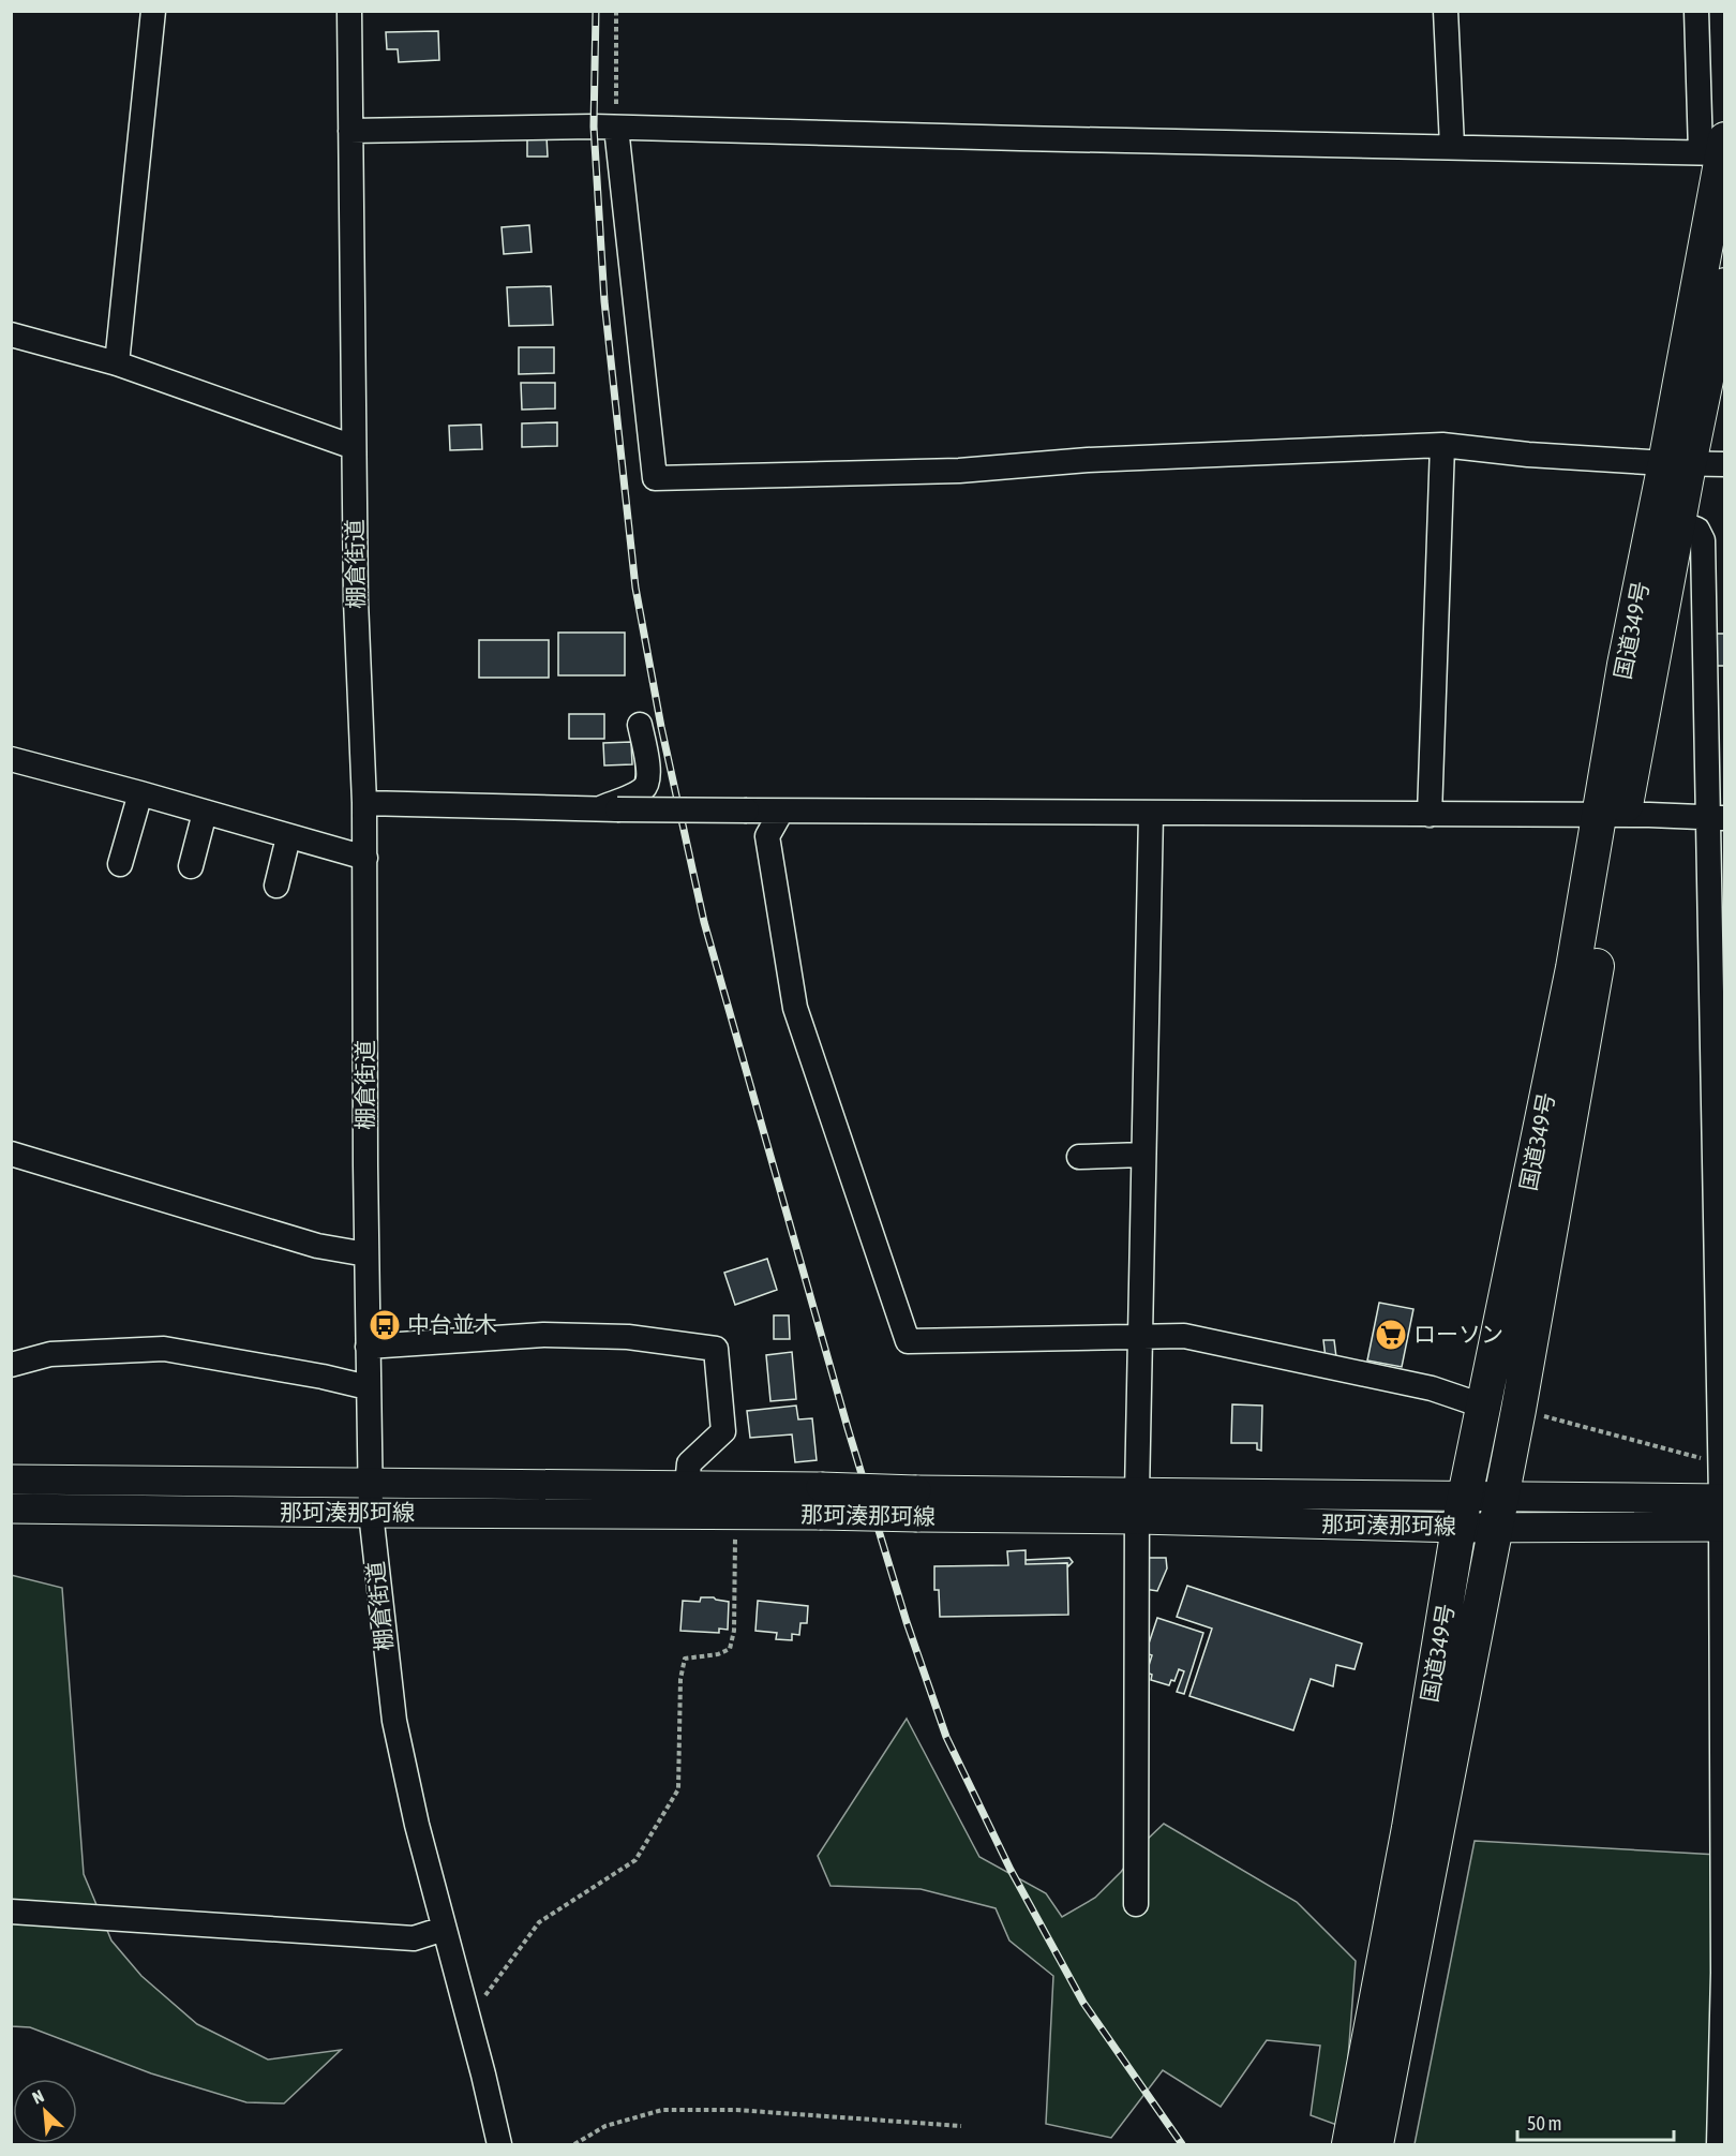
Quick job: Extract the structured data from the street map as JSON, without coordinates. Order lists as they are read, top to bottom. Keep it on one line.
{"streets":{"highway":["国道349号"],"main road":["那珂湊那珂線"],"street":["棚倉街道"]},"crossings":[["棚倉街道","那珂湊那珂線"],["国道349号","那珂湊那珂線"]],"places":{"bus stop":["中台並木"],"supermarket":["ローソン"]},"scale_bar":"50 m","north":"top left"}
